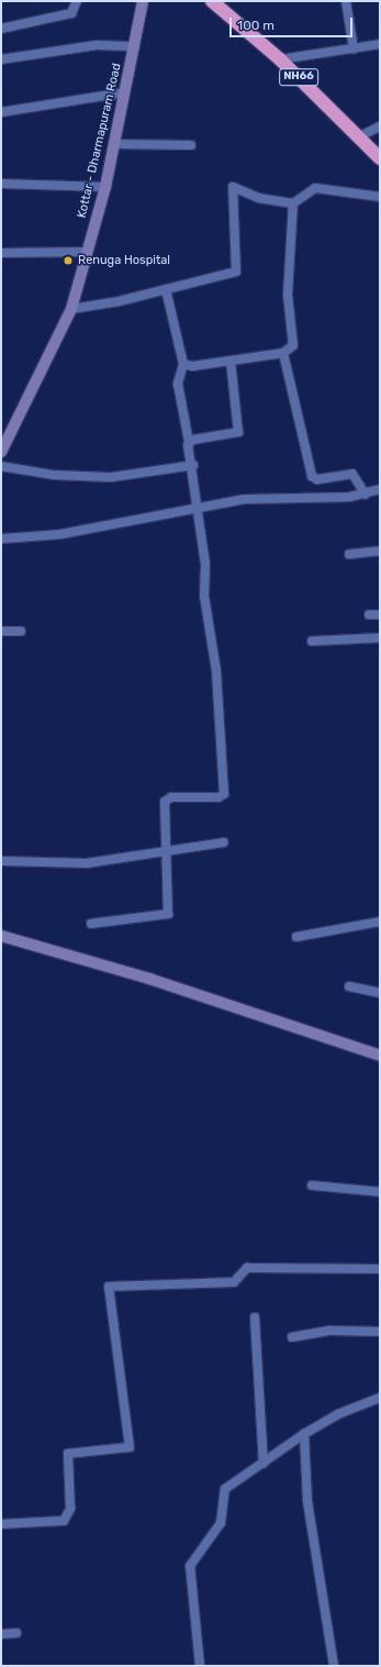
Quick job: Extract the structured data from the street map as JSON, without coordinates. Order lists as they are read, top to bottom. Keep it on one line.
{"streets":{"highway":["NH66"],"main road":["Kottar - Dharmapuram Road"]},"places":["Renuga Hospital"],"scale_bar":"100 m"}
